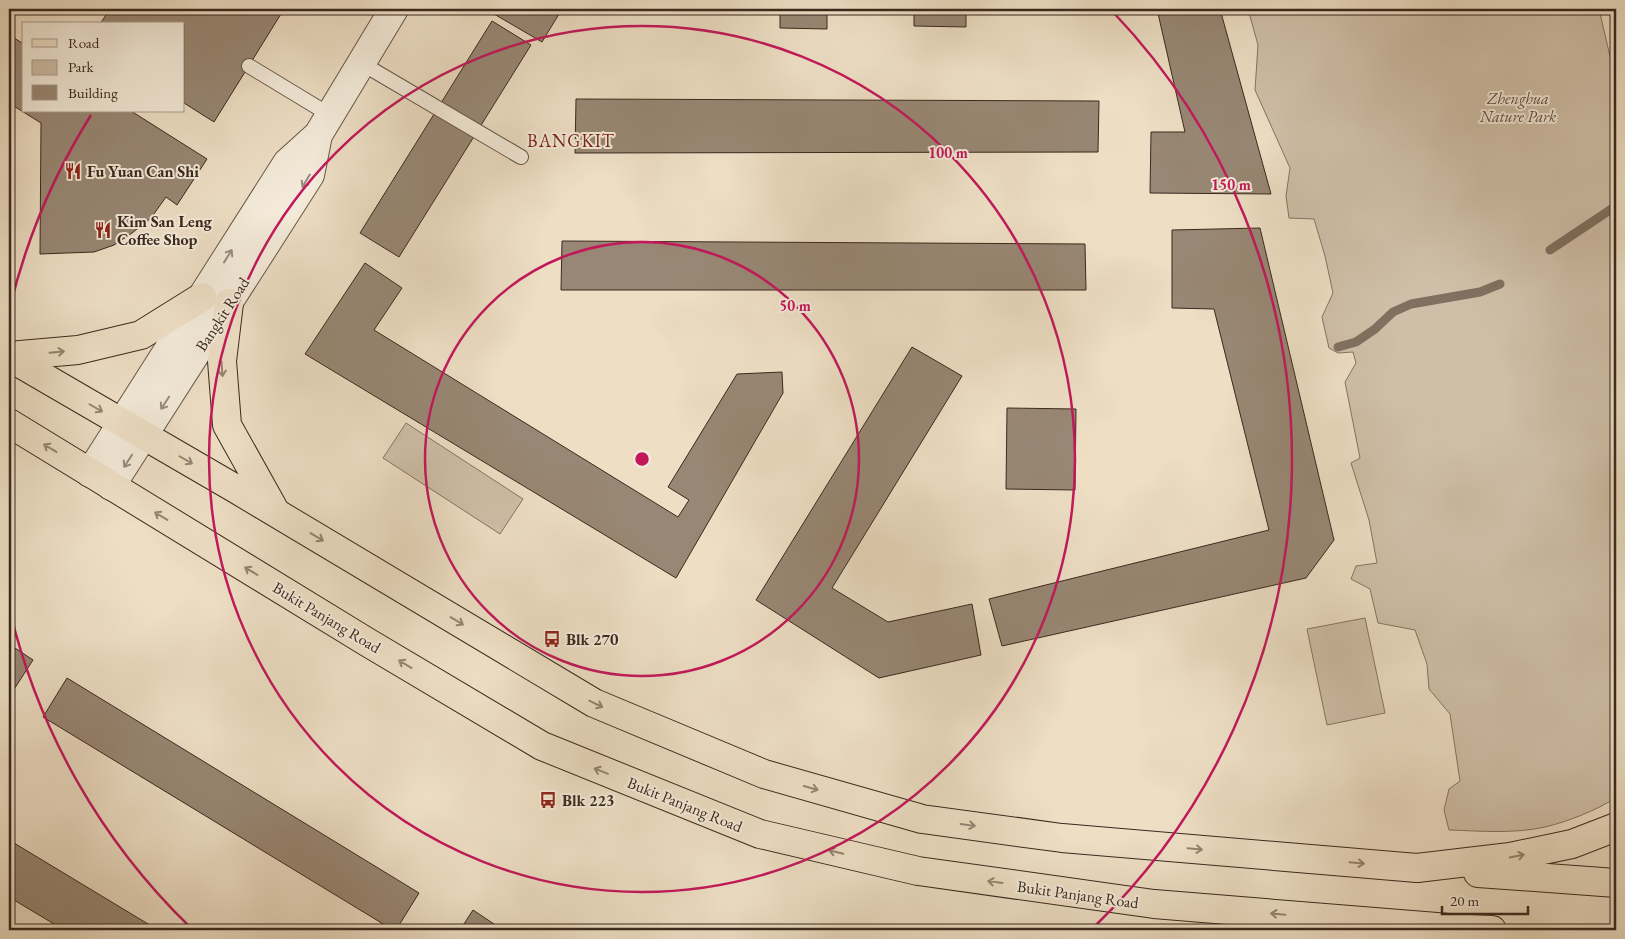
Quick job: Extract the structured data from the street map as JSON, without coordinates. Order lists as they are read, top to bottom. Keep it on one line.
{"streets":{"main road":["Bukit Panjang Road"],"street":["Bangkit Road"]},"crossings":[["Bangkit Road","Bukit Panjang Road"]],"districts":["BANGKIT"],"parks":["Zhenghua Nature Park"],"places":{"restaurant":["Fu Yuan Can Shi","Kim San Leng Coffee Shop"],"bus stop":["Blk 270","Blk 223"]},"legend":["Road","Park","Building"],"scale_bar":"20 m","rings":["100 m","150 m","50 m"]}
